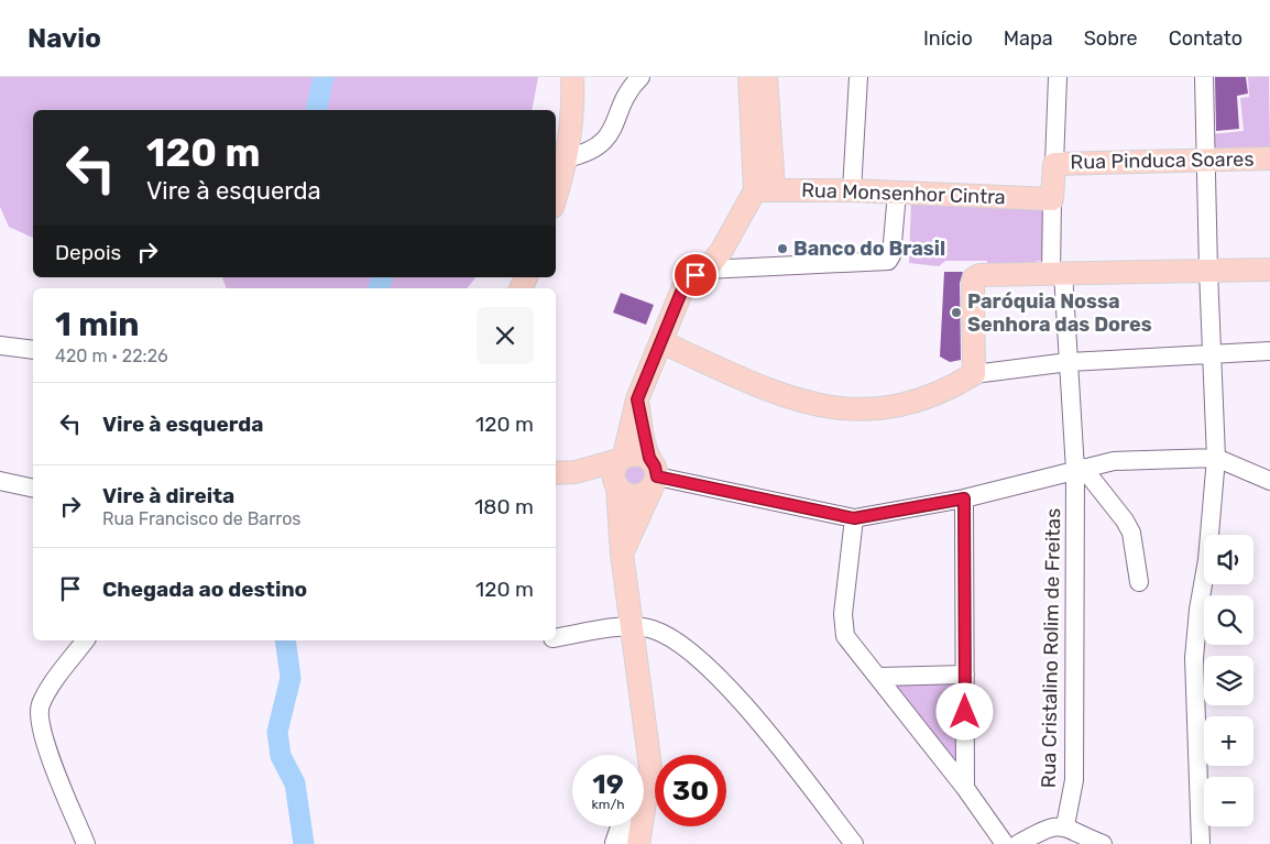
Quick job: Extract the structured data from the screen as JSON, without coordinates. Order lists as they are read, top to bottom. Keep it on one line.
{"streets":{"main road":["Rua Pinduca Soares","Rua Monsenhor Cintra"],"street":["Rua Cristalino Rolim de Freitas"]},"crossings":[["Rua Monsenhor Cintra","Rua Cristalino Rolim de Freitas"]],"places":["Banco do Brasil","Paróquia Nossa Senhora das Dores"],"page":{"header":"Navio","nav":["Início","Mapa","Sobre","Contato"],"turn":["120 m","Vire à esquerda"],"then":"Depois","heading":["1 min","420 m · 22:26"],"list":[{"name":"Vire à esquerda","value":"120 m"},{"name":"Vire à direita","note":"Rua Francisco de Barros","value":"180 m"},{"name":"Chegada ao destino","value":"120 m"}],"map_buttons":["+","−"],"speed":"19 km/h","limit":"30"}}
